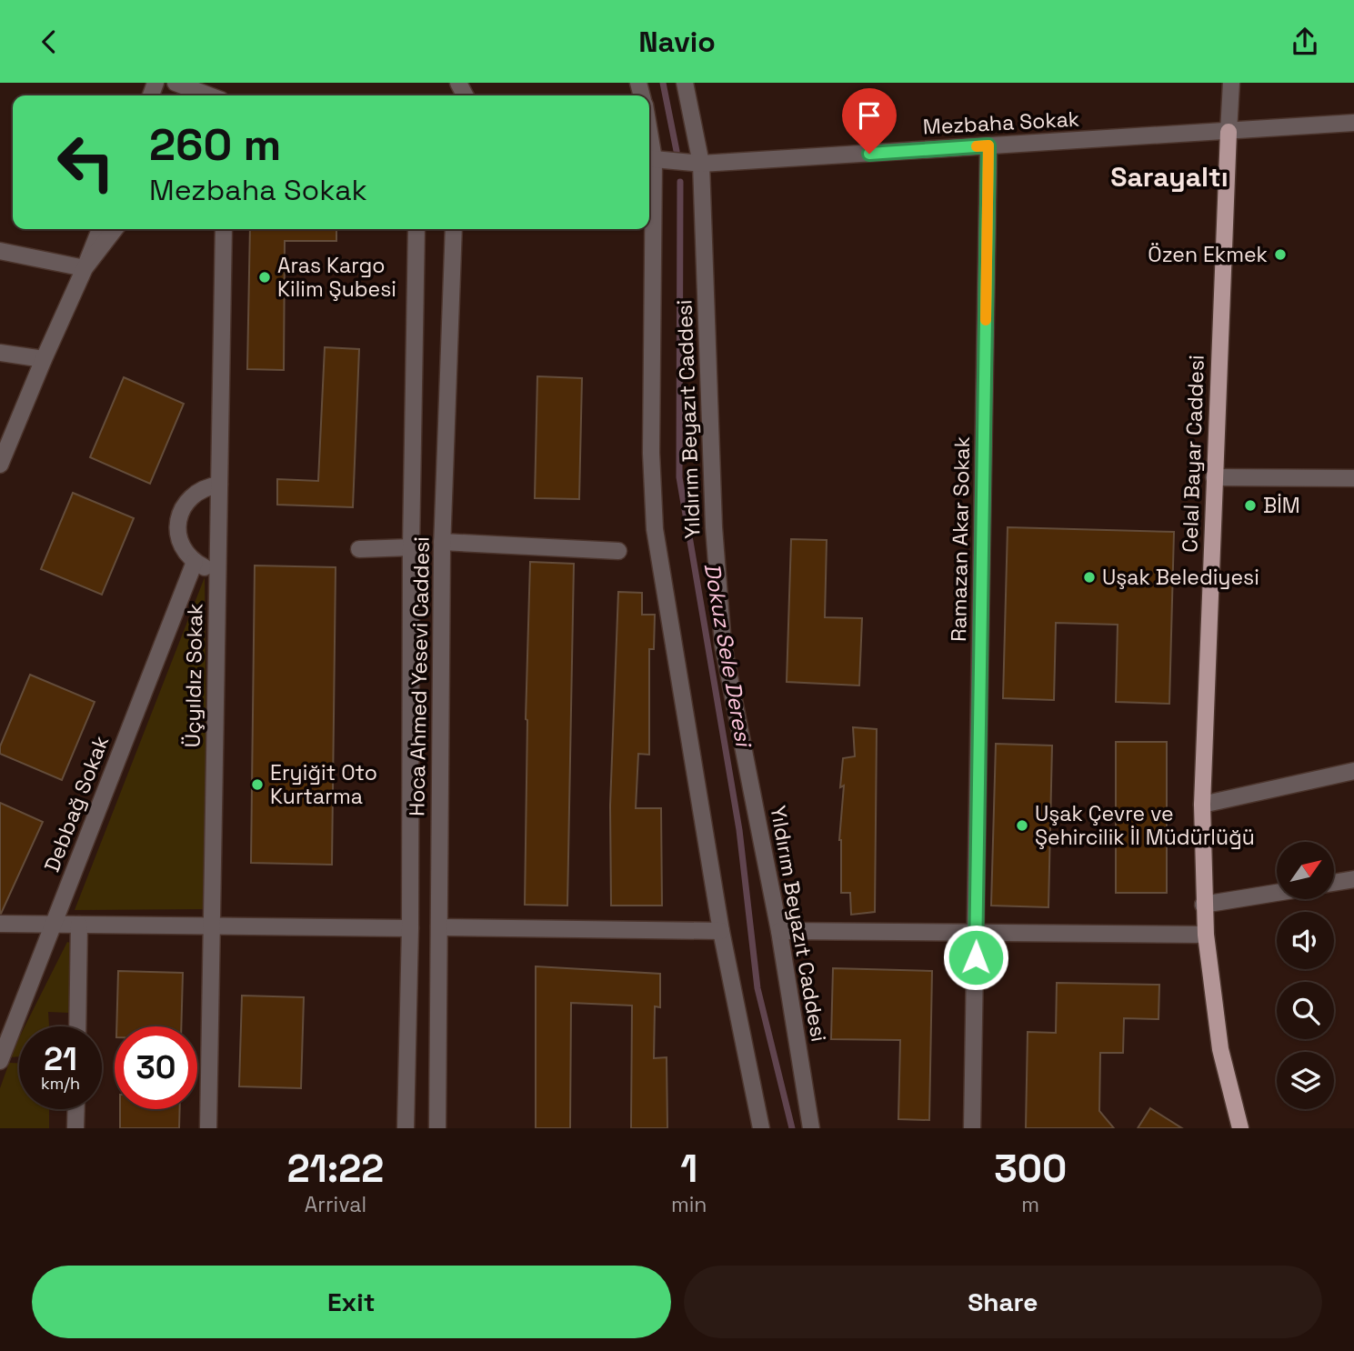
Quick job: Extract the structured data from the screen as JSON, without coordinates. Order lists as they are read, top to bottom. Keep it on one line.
{"streets":{"main road":["Celal Bayar Caddesi"],"street":["Mezbaha Sokak","Yıldırım Beyazıt Caddesi","Ramazan Akar Sokak","Üçyıldız Sokak","Hoca Ahmed Yesevi Caddesi","Debbağ Sokak"]},"crossings":[["Mezbaha Sokak","Yıldırım Beyazıt Caddesi"],["Mezbaha Sokak","Celal Bayar Caddesi"],["Mezbaha Sokak","Ramazan Akar Sokak"]],"districts":["Sarayaltı"],"water":["Dokuz Sele Deresi"],"places":["Özen Ekmek","Aras Kargo Kilim Şubesi","BİM","Uşak Belediyesi","Eryiğit Oto Kurtarma","Uşak Çevre ve Şehircilik İl Müdürlüğü"],"north":"top right","page":{"header":"Navio","turn":["260 m","Mezbaha Sokak"],"speed":"21 km/h","limit":"30","eta":["21:22","Arrival","1","min","300","m"],"buttons":["Exit","Share"]}}
